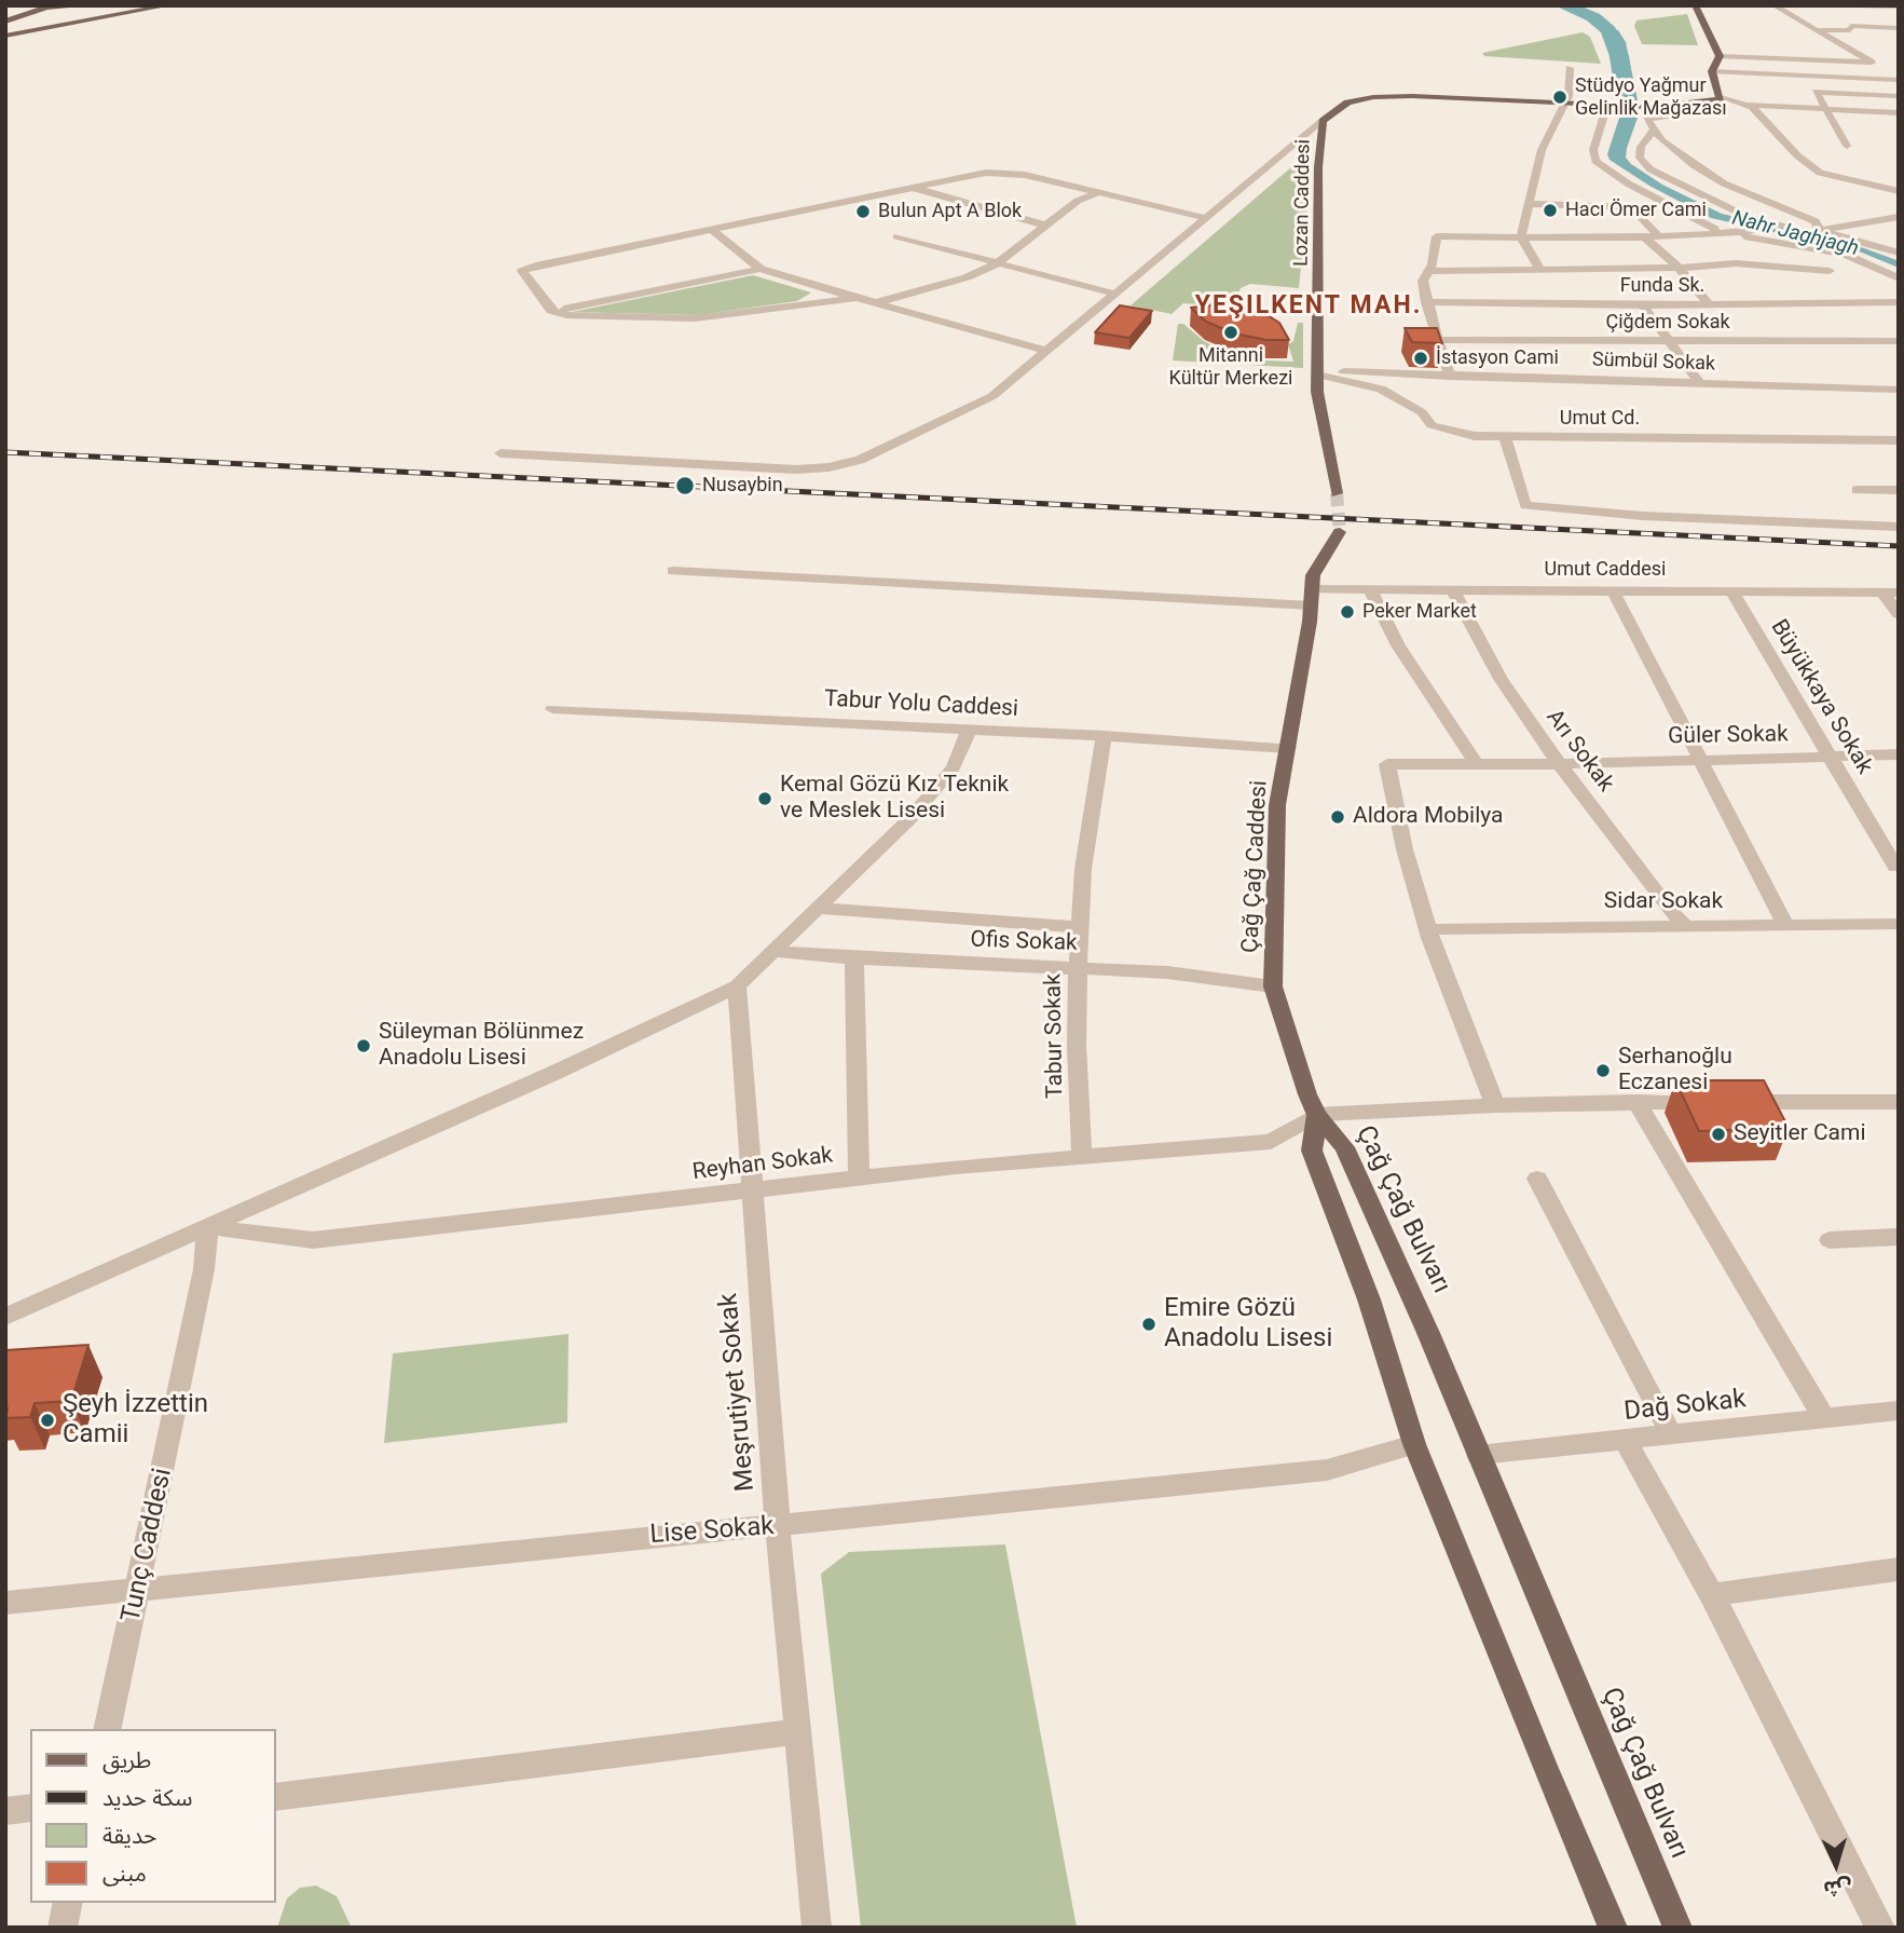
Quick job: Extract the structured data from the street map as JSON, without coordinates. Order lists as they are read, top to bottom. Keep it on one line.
{"streets":{"main road":["Lozan Caddesi","Çağ Çağ Caddesi","Çağ Çağ Bulvarı"],"street":["Funda Sk.","Çiğdem Sokak","Sümbül Sokak","Umut Cd.","Umut Caddesi","Büyükkaya Sokak","Tabur Yolu Caddesi","Güler Sokak","Arı Sokak","Sidar Sokak","Ofis Sokak","Tabur Sokak","Reyhan Sokak","Meşrutiyet Sokak","Dağ Sokak","Lise Sokak","Tunç Caddesi"]},"crossings":[["Lozan Caddesi","Sümbül Sokak"],["Lozan Caddesi","Umut Cd."],["Sümbül Sokak","Umut Cd."],["Umut Caddesi","Büyükkaya Sokak"],["Umut Caddesi","Arı Sokak"],["Umut Caddesi","Çağ Çağ Caddesi"],["Büyükkaya Sokak","Güler Sokak"],["Tabur Yolu Caddesi","Çağ Çağ Caddesi"],["Tabur Yolu Caddesi","Tabur Sokak"],["Güler Sokak","Arı Sokak"],["Güler Sokak","Sidar Sokak"],["Arı Sokak","Sidar Sokak"],["Çağ Çağ Caddesi","Ofis Sokak"],["Çağ Çağ Caddesi","Reyhan Sokak"],["Çağ Çağ Caddesi","Çağ Çağ Bulvarı"],["Ofis Sokak","Tabur Sokak"],["Tabur Sokak","Reyhan Sokak"],["Reyhan Sokak","Çağ Çağ Bulvarı"],["Reyhan Sokak","Meşrutiyet Sokak"],["Reyhan Sokak","Tunç Caddesi"],["Çağ Çağ Bulvarı","Dağ Sokak"],["Çağ Çağ Bulvarı","Lise Sokak"],["Meşrutiyet Sokak","Lise Sokak"],["Lise Sokak","Tunç Caddesi"]],"districts":["YEŞILKENT MAH."],"water":["Nahr Jaghjagh"],"places":["Stüdyo Yağmur Gelinlik Mağazası","Hacı Ömer Cami","Bulun Apt A Blok","Mitanni Kültür Merkezi","İstasyon Cami","Nusaybin","Peker Market","Kemal Gözü Kız Teknik ve Meslek Lisesi","Aldora Mobilya","Süleyman Bölünmez Anadolu Lisesi","Serhanoğlu Eczanesi","Seyitler Cami","Emire Gözü Anadolu Lisesi","Şeyh İzzettin Camii"],"legend":["طريق","سكة حديد","حديقة","مبنى"],"north":"bottom"}
